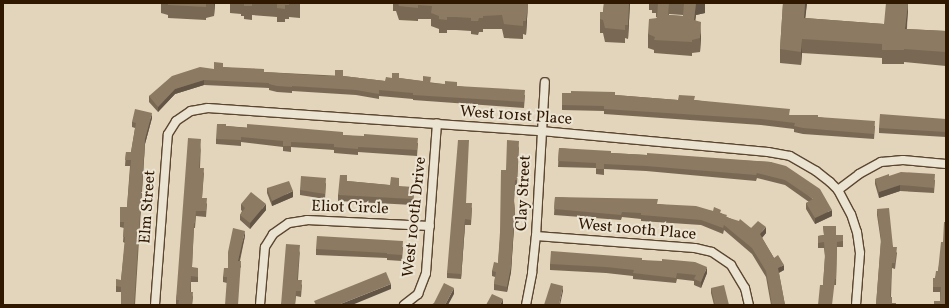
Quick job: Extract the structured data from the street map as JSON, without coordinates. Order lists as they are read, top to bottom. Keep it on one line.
{"streets":{"street":["West 101st Place","Clay Street","Elm Street","Eliot Circle","West 100th Drive","West 100th Place"]},"crossings":[["West 101st Place","Clay Street"],["West 101st Place","Elm Street"],["West 101st Place","West 100th Drive"],["Clay Street","West 100th Place"],["Eliot Circle","West 100th Drive"]]}
